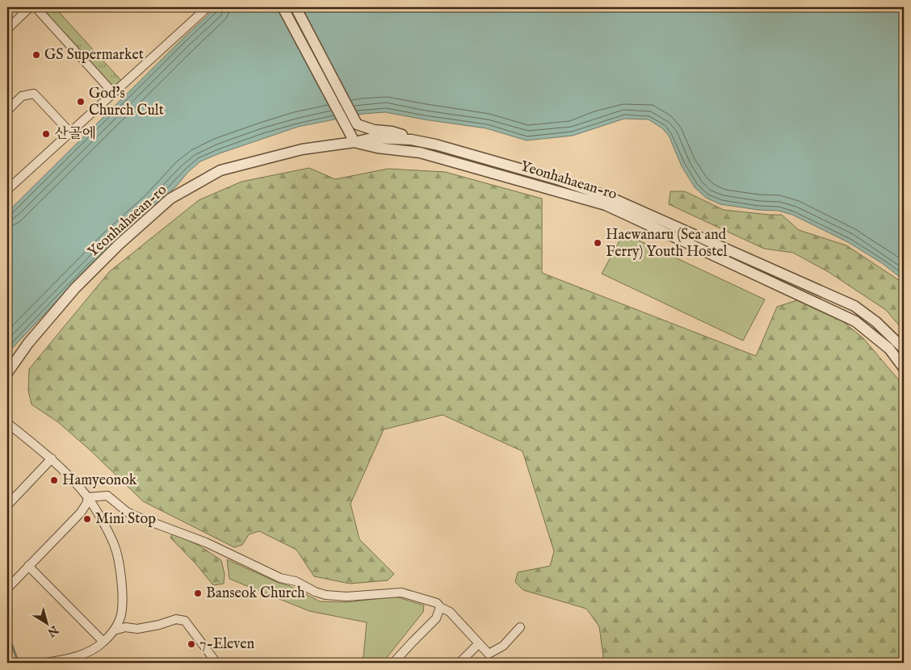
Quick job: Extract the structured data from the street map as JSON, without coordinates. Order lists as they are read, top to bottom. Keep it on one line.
{"streets":{"street":["Yeonhahaean-ro"]},"places":["GS Supermarket","God's Church Cult","산골에","Haewanaru (Sea and Ferry) Youth Hostel","Hamyeonok","Mini Stop","Banseok Church","7-Eleven"],"north":"bottom right"}
